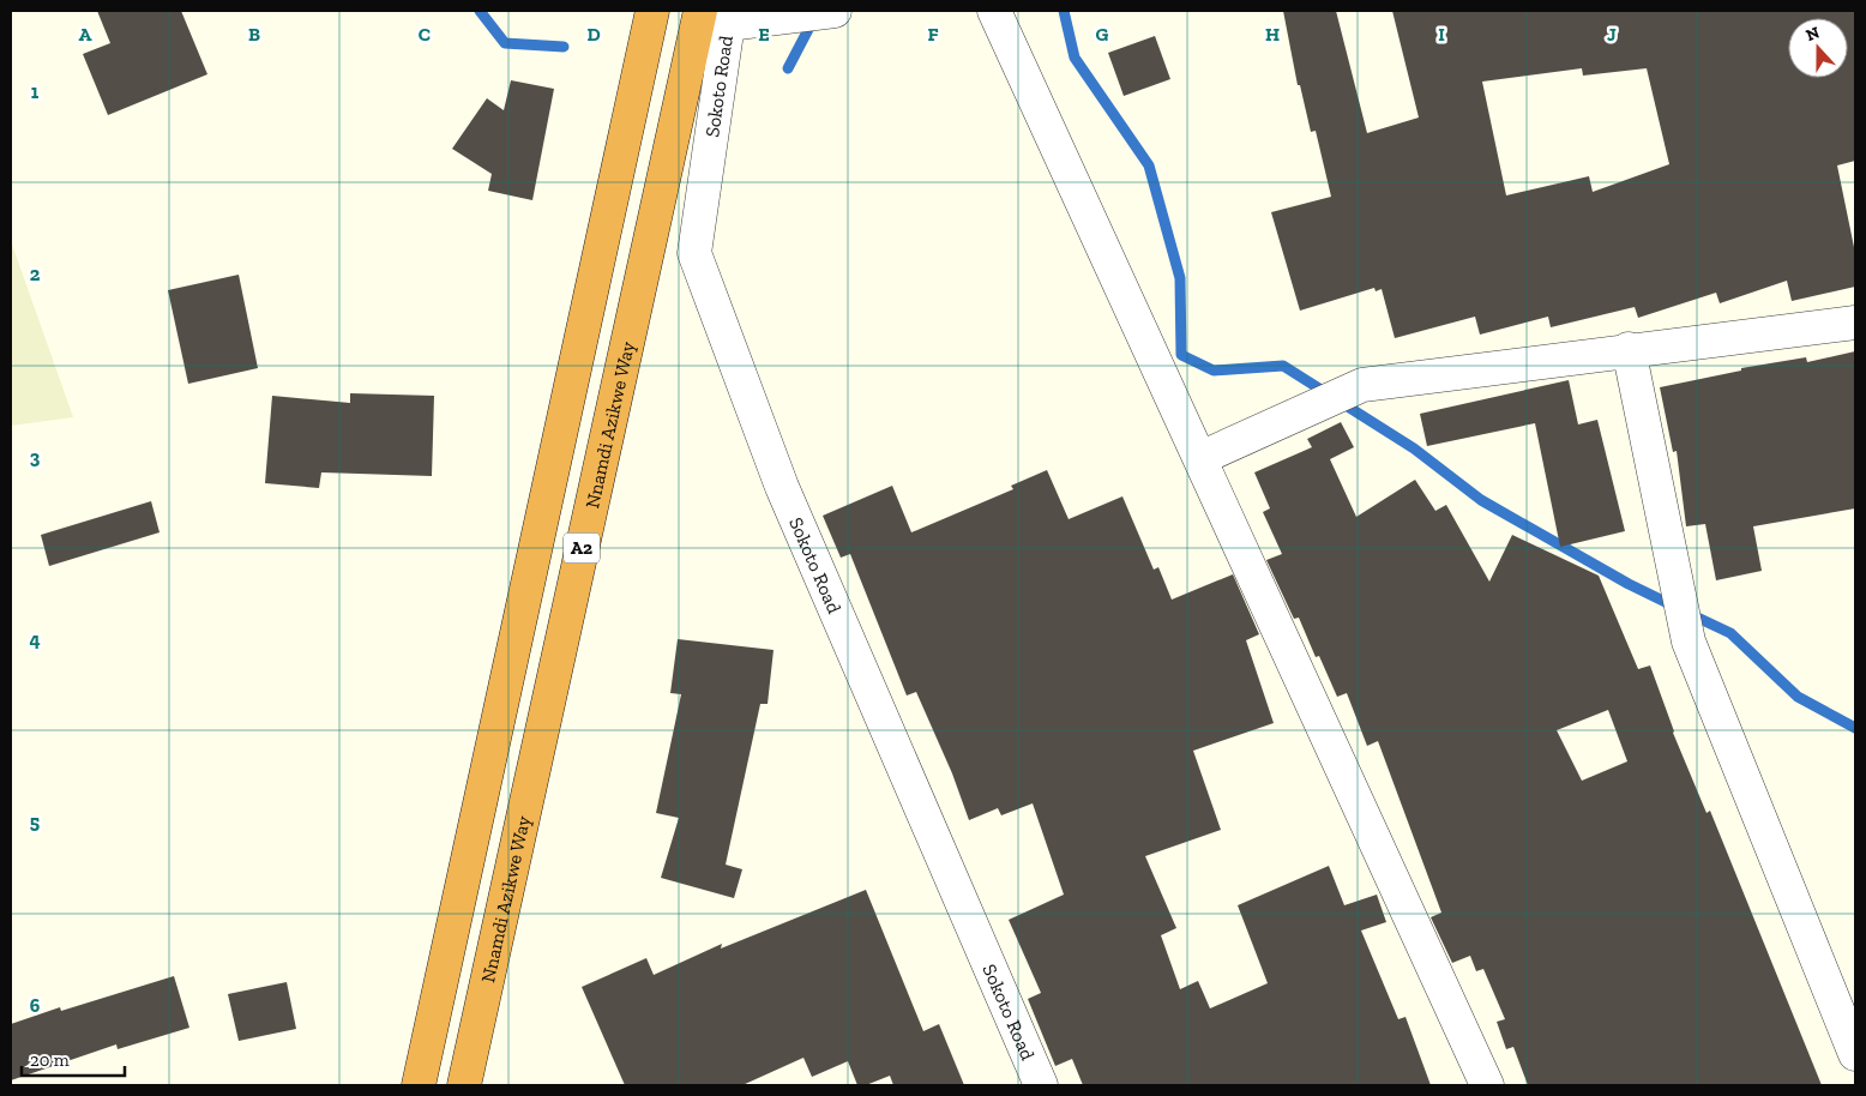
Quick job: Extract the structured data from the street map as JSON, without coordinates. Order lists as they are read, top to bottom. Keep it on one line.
{"streets":{"highway":["Nnamdi Azikwe Way","A2"],"street":["Sokoto Road"]},"crossings":[["Sokoto Road","Nnamdi Azikwe Way"]],"scale_bar":"20 m","north":"top","grid":{"columns":["A","B","C","D","E","F","G","H","I","J"],"rows":["1","2","3","4","5","6"]}}
